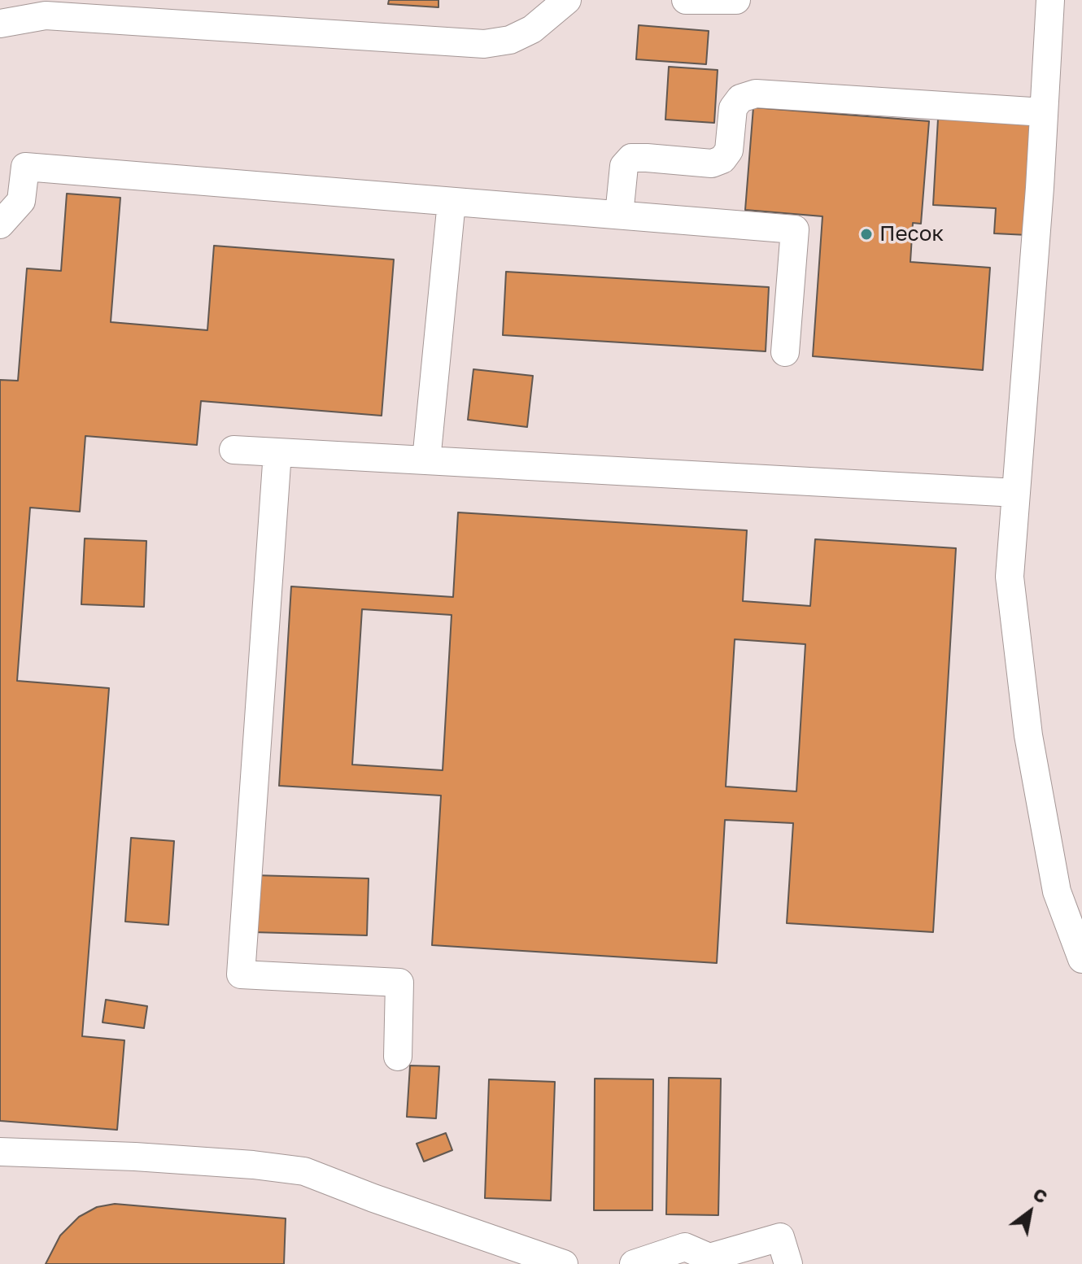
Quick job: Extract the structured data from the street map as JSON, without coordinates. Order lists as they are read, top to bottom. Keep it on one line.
{"places":["Песок"],"north":"top right"}
